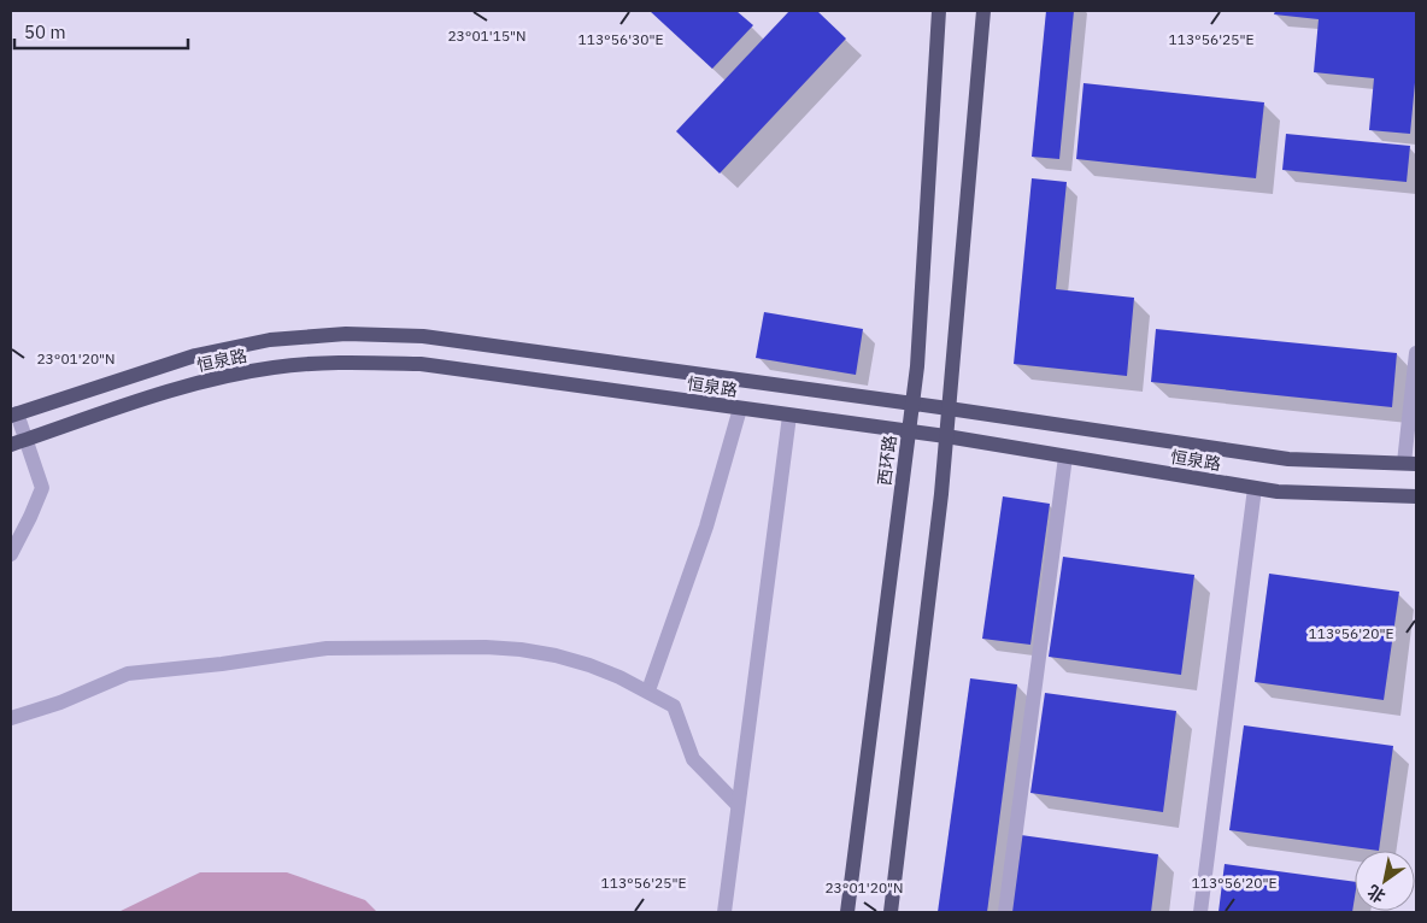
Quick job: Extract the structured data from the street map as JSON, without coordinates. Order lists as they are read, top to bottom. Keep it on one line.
{"streets":{"main road":["恒泉路","西环路"]},"crossings":[["恒泉路","西环路"]],"scale_bar":"50 m","north":"bottom left","coordinates":["23°01'15\"N","113°56'25\"E","113°56'30\"E","23°01'20\"N","113°56'20\"E"]}
